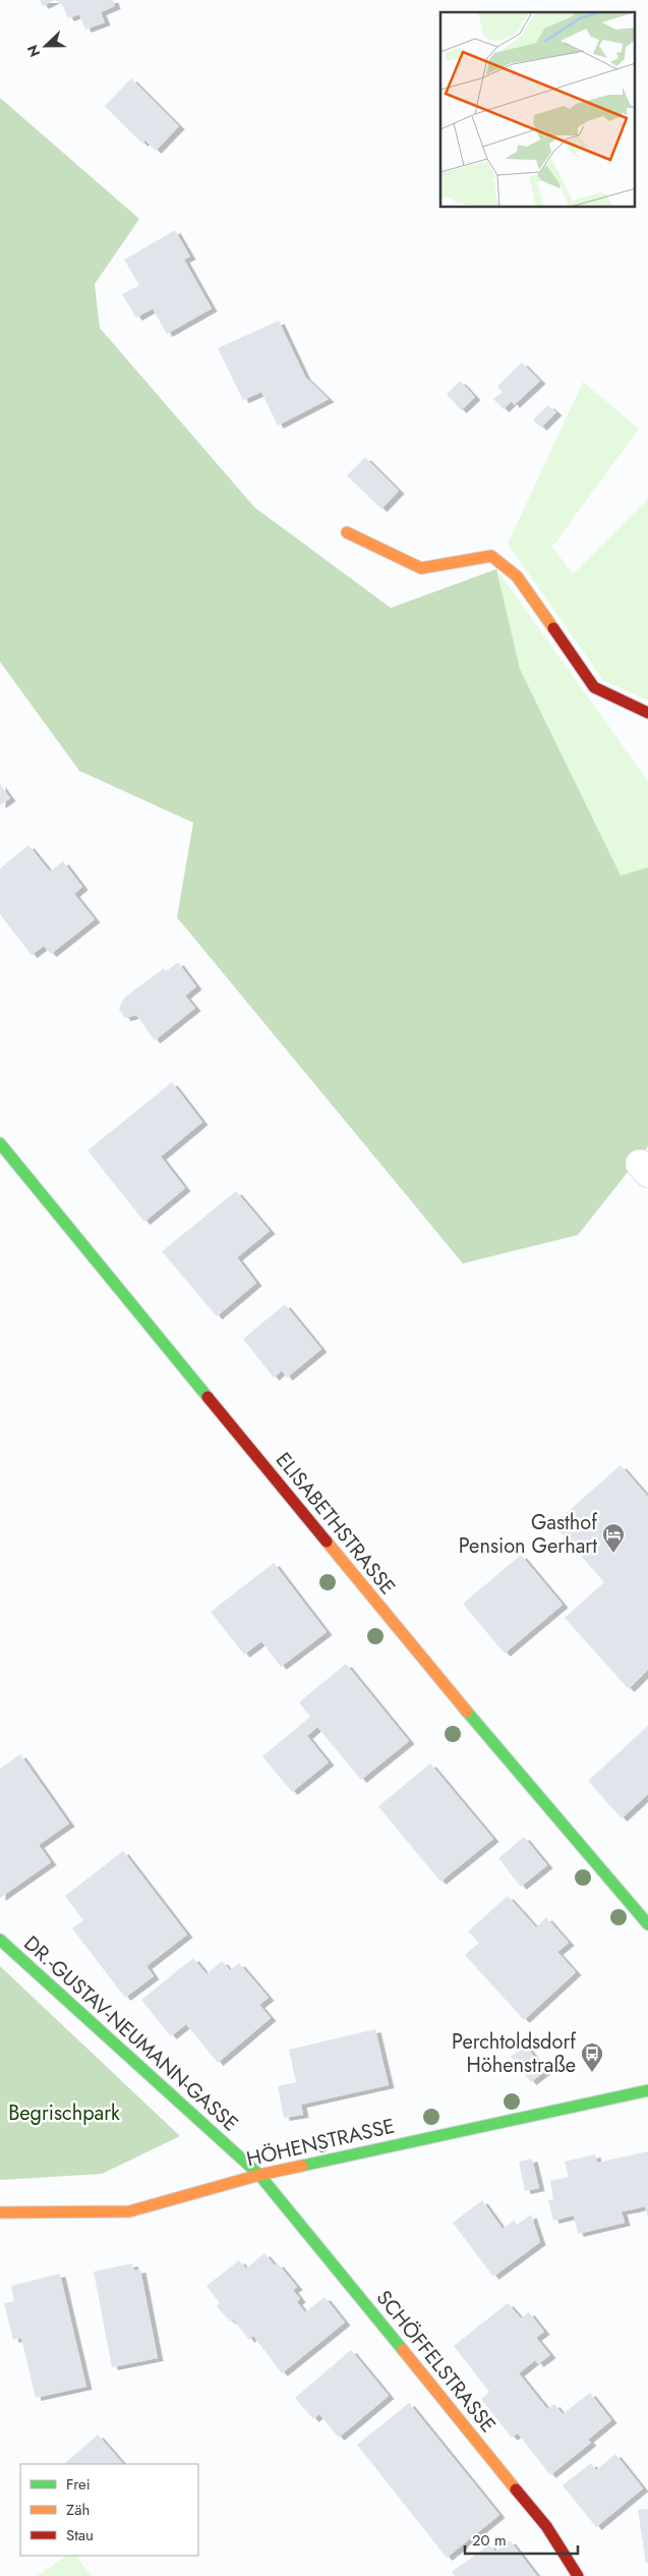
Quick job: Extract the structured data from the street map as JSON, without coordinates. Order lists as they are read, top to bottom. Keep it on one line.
{"streets":{"street":["ELISABETHSTRASSE","DR.-GUSTAV-NEUMANN-GASSE","HÖHENSTRASSE","SCHÖFFELSTRASSE"]},"crossings":[["DR.-GUSTAV-NEUMANN-GASSE","HÖHENSTRASSE"],["DR.-GUSTAV-NEUMANN-GASSE","SCHÖFFELSTRASSE"],["HÖHENSTRASSE","SCHÖFFELSTRASSE"]],"parks":["Begrischpark"],"places":{"hotel":["Gasthof Pension Gerhart"],"bus stop":["Perchtoldsdorf Höhenstraße"]},"legend":["Frei","Zäh","Stau"],"scale_bar":"20 m","north":"left"}
